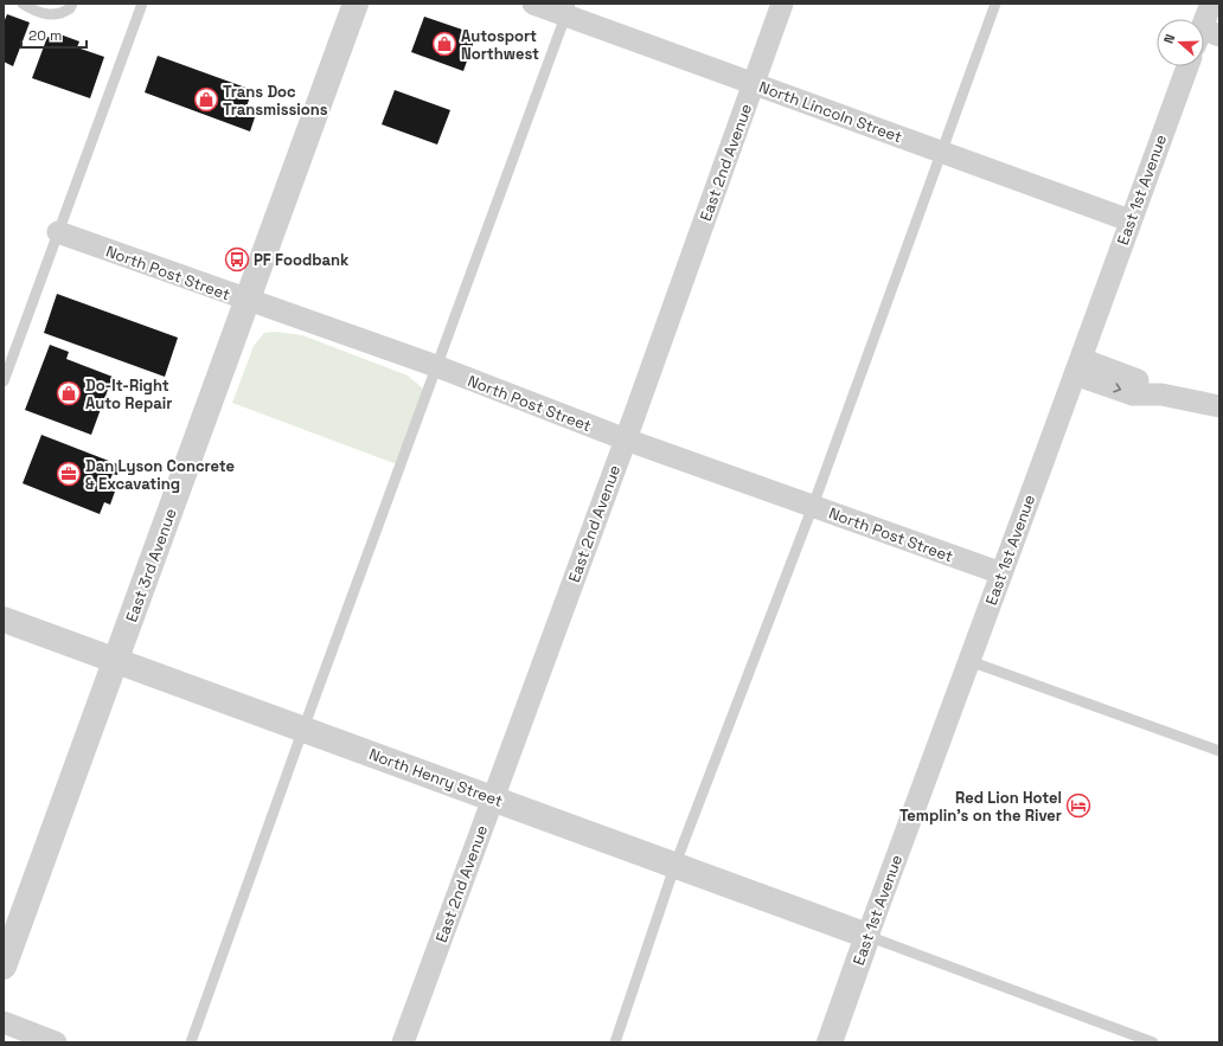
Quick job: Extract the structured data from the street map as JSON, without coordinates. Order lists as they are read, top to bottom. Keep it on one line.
{"streets":{"street":["North Lincoln Street","East 2nd Avenue","East 1st Avenue","North Post Street","East 3rd Avenue","North Henry Street"]},"crossings":[["North Lincoln Street","East 2nd Avenue"],["North Lincoln Street","East 1st Avenue"],["East 2nd Avenue","North Post Street"],["East 2nd Avenue","North Henry Street"],["East 1st Avenue","North Post Street"],["East 1st Avenue","North Henry Street"],["North Post Street","East 3rd Avenue"],["East 3rd Avenue","North Henry Street"]],"places":{"shop":["Autosport Northwest","Trans Doc Transmissions","Do-It-Right Auto Repair"],"bus stop":["PF Foodbank"],"office":["Dan Lyson Concrete & Excavating"],"hotel":["Red Lion Hotel Templin's on the River"]},"scale_bar":"20 m","north":"left"}
